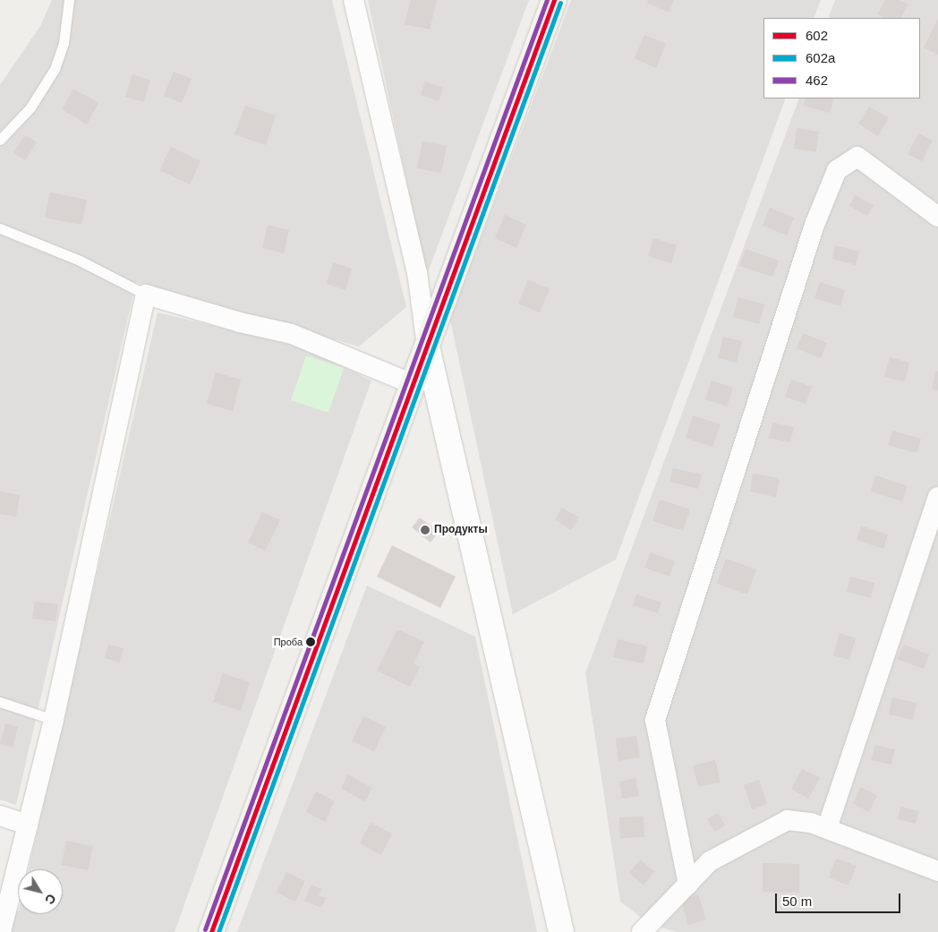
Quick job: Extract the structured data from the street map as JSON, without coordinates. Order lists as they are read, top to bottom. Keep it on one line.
{"places":["Продукты","Проба"],"lines":["transit line 602","transit line 462","transit line 602а"],"legend":["602","602а","462"],"scale_bar":"50 m","north":"bottom right"}
